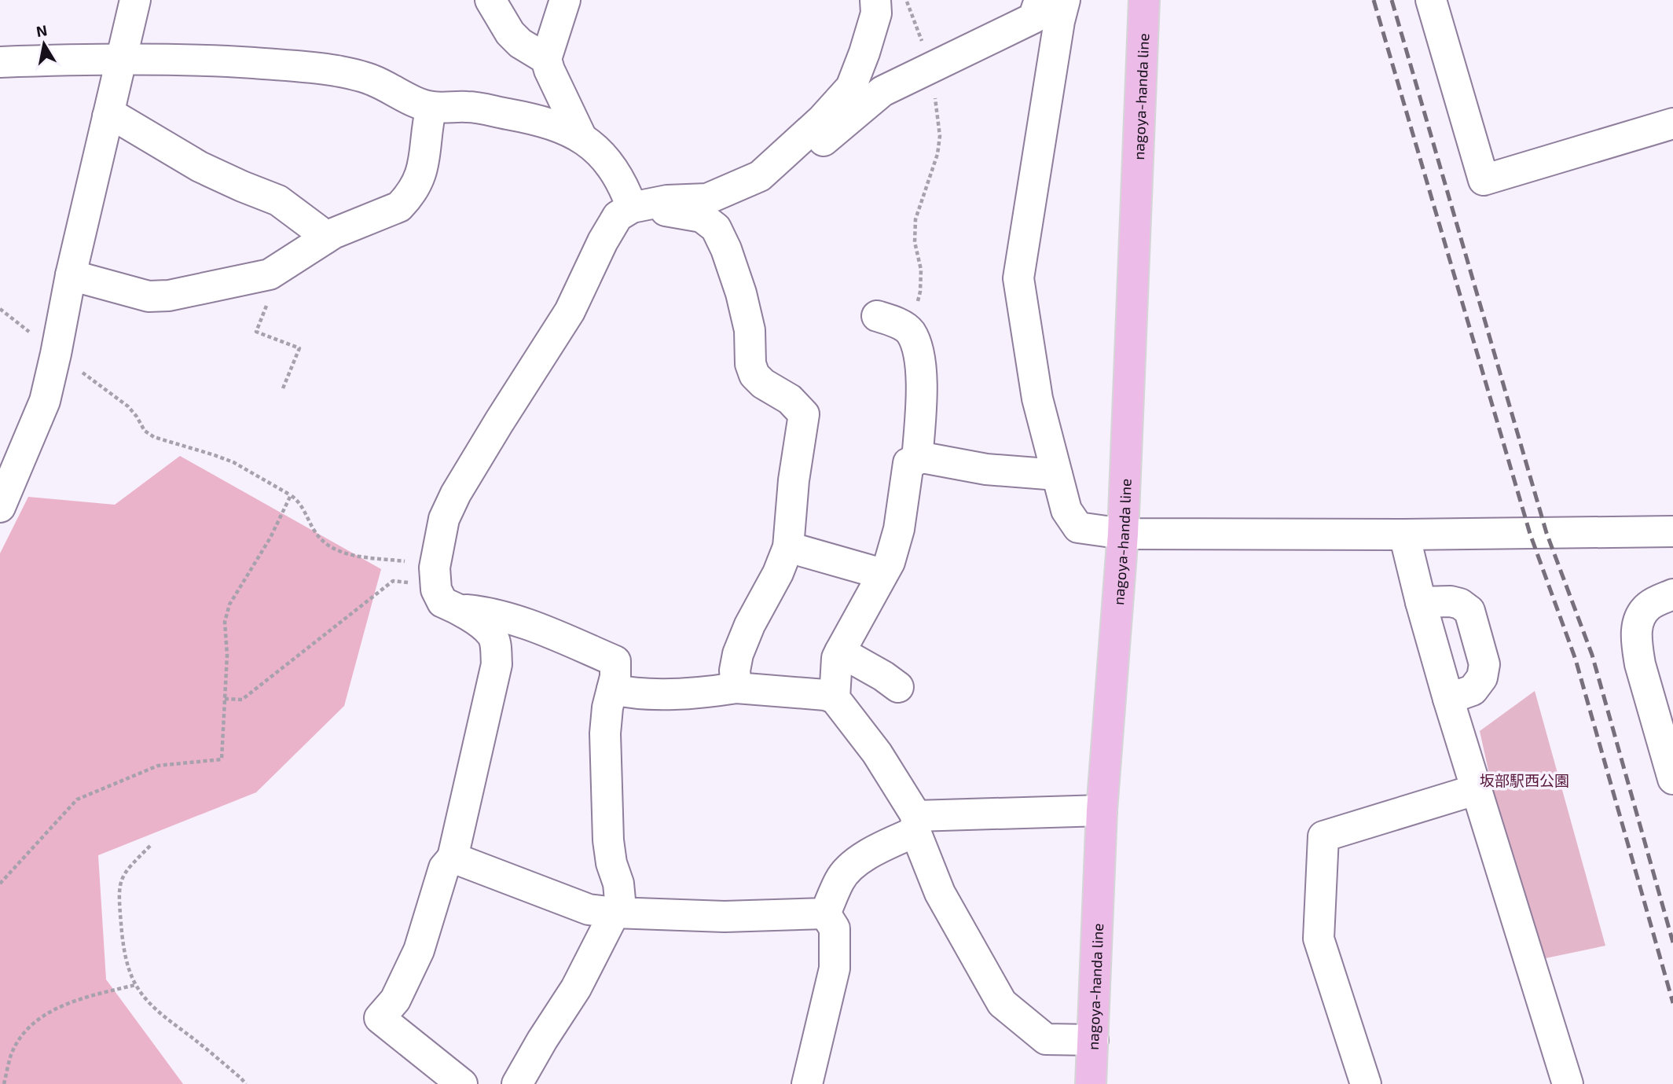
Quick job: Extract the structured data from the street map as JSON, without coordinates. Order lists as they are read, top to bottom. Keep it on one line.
{"streets":{"main road":["nagoya-handa line"]},"parks":["坂部駅西公園"],"north":"top"}
